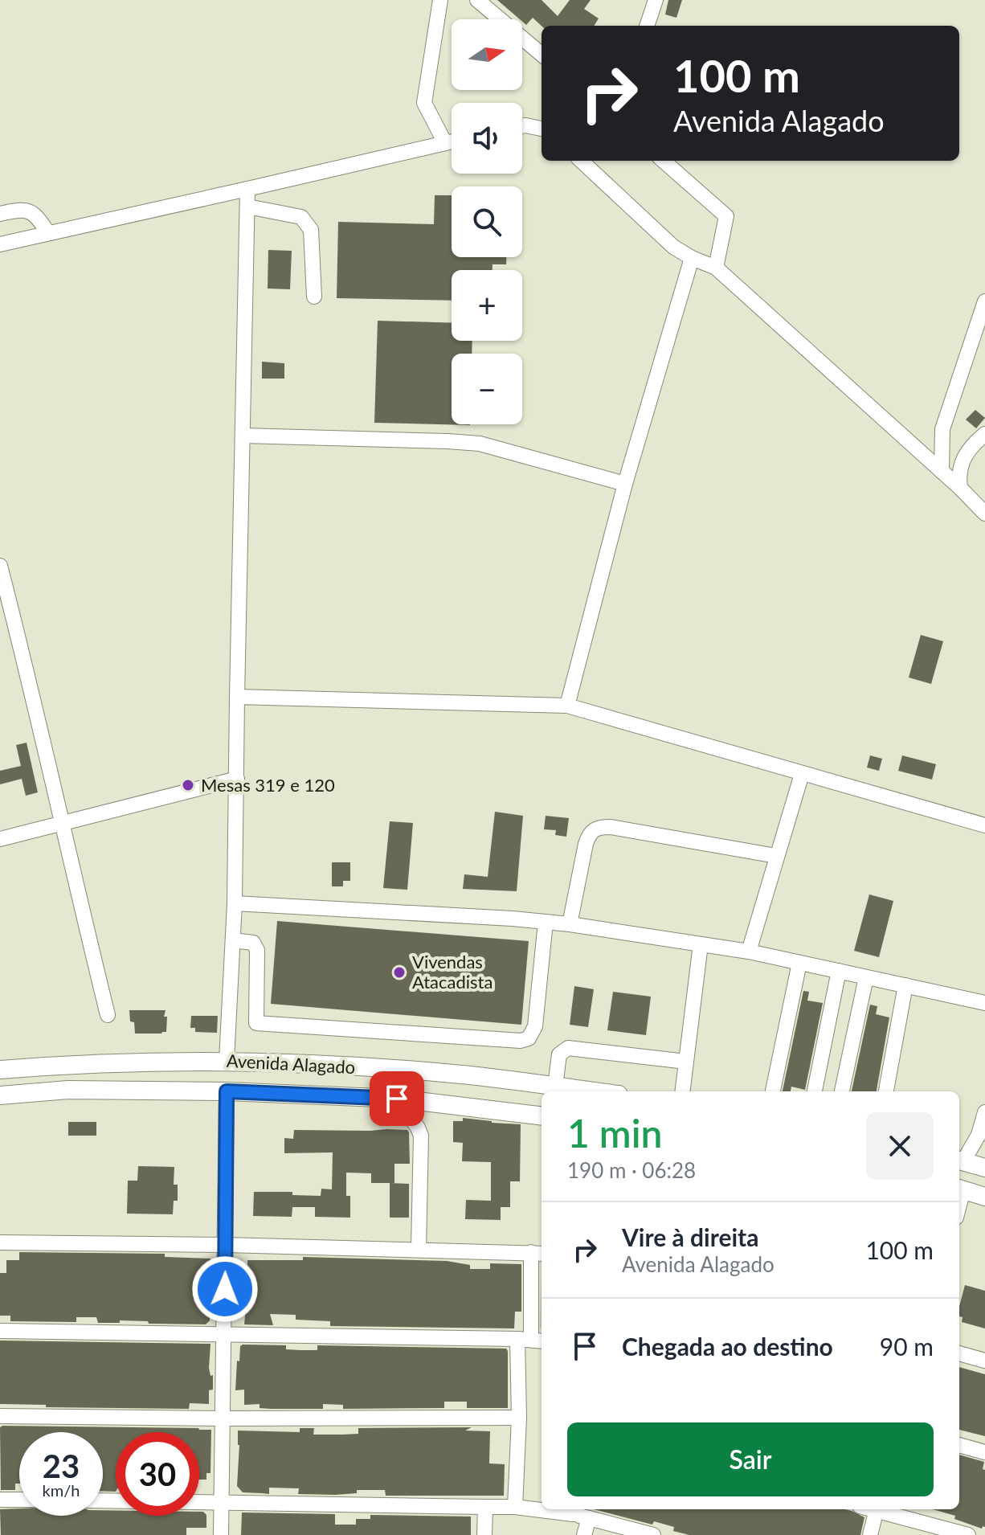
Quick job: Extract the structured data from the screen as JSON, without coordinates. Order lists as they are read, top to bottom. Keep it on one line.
{"streets":{"main road":["Avenida Alagado"]},"places":["Mesas 319 e 120","Vivendas Atacadista"],"north":"right","page":{"map_buttons":["+","−"],"turn":["100 m","Avenida Alagado"],"heading":["1 min","190 m · 06:28"],"list":[{"name":"Vire à direita","note":"Avenida Alagado","value":"100 m"},{"name":"Chegada ao destino","value":"90 m"}],"buttons":"Sair","speed":"23 km/h","limit":"30"}}
